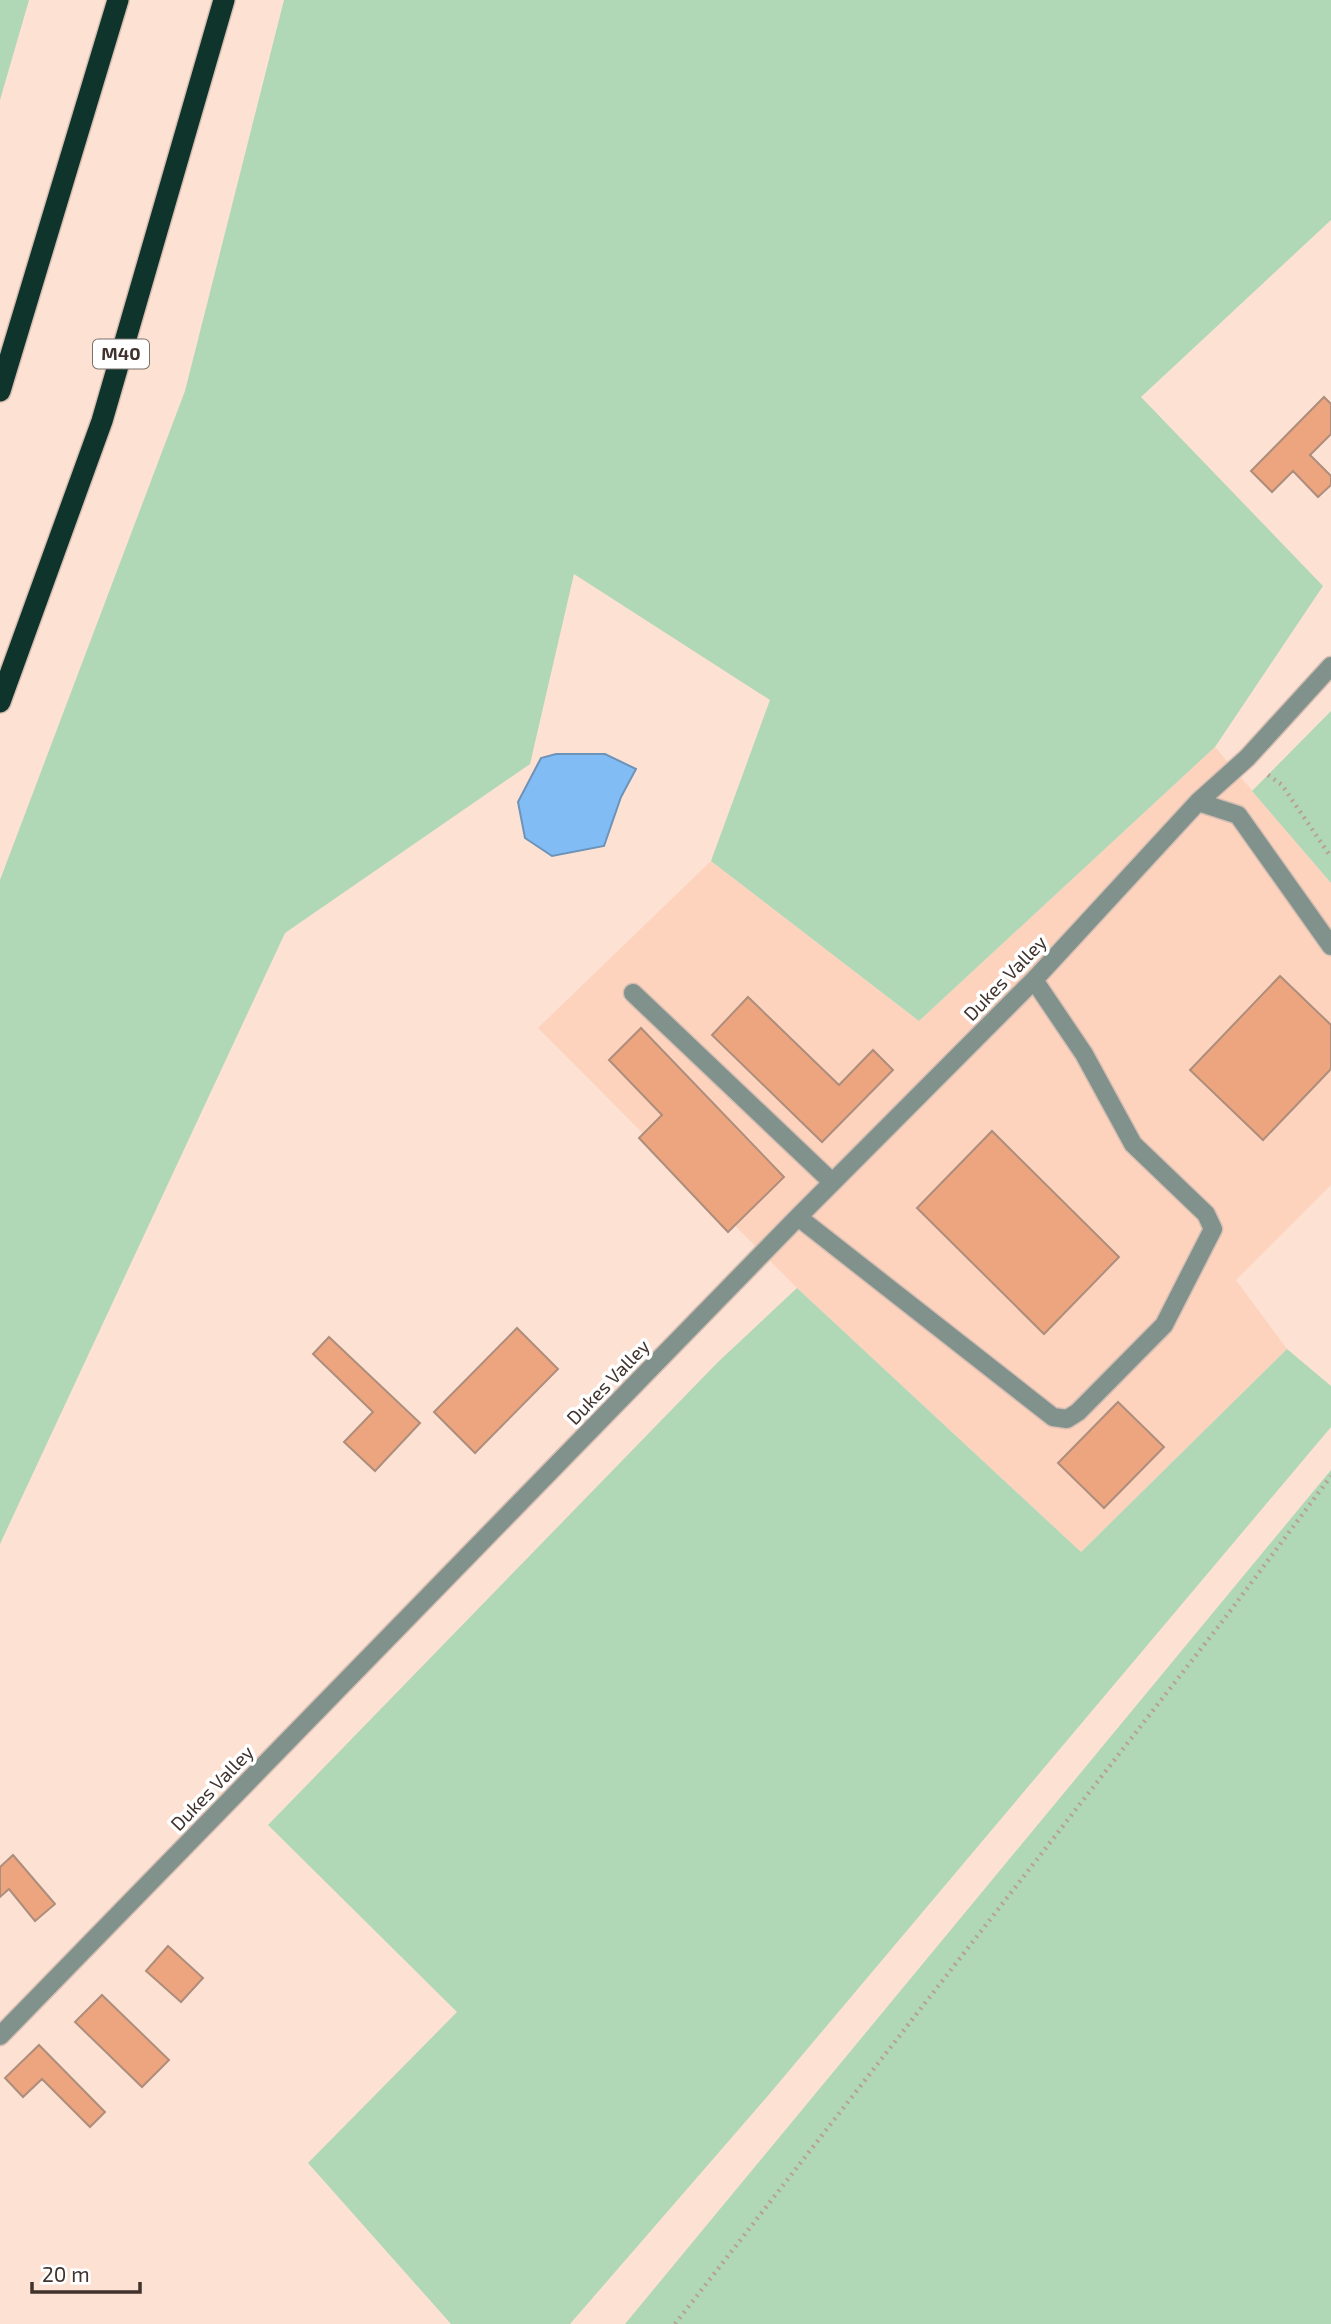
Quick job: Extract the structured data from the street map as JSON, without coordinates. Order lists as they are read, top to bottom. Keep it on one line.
{"streets":{"highway":["M40"],"street":["Dukes Valley"]},"scale_bar":"20 m"}
